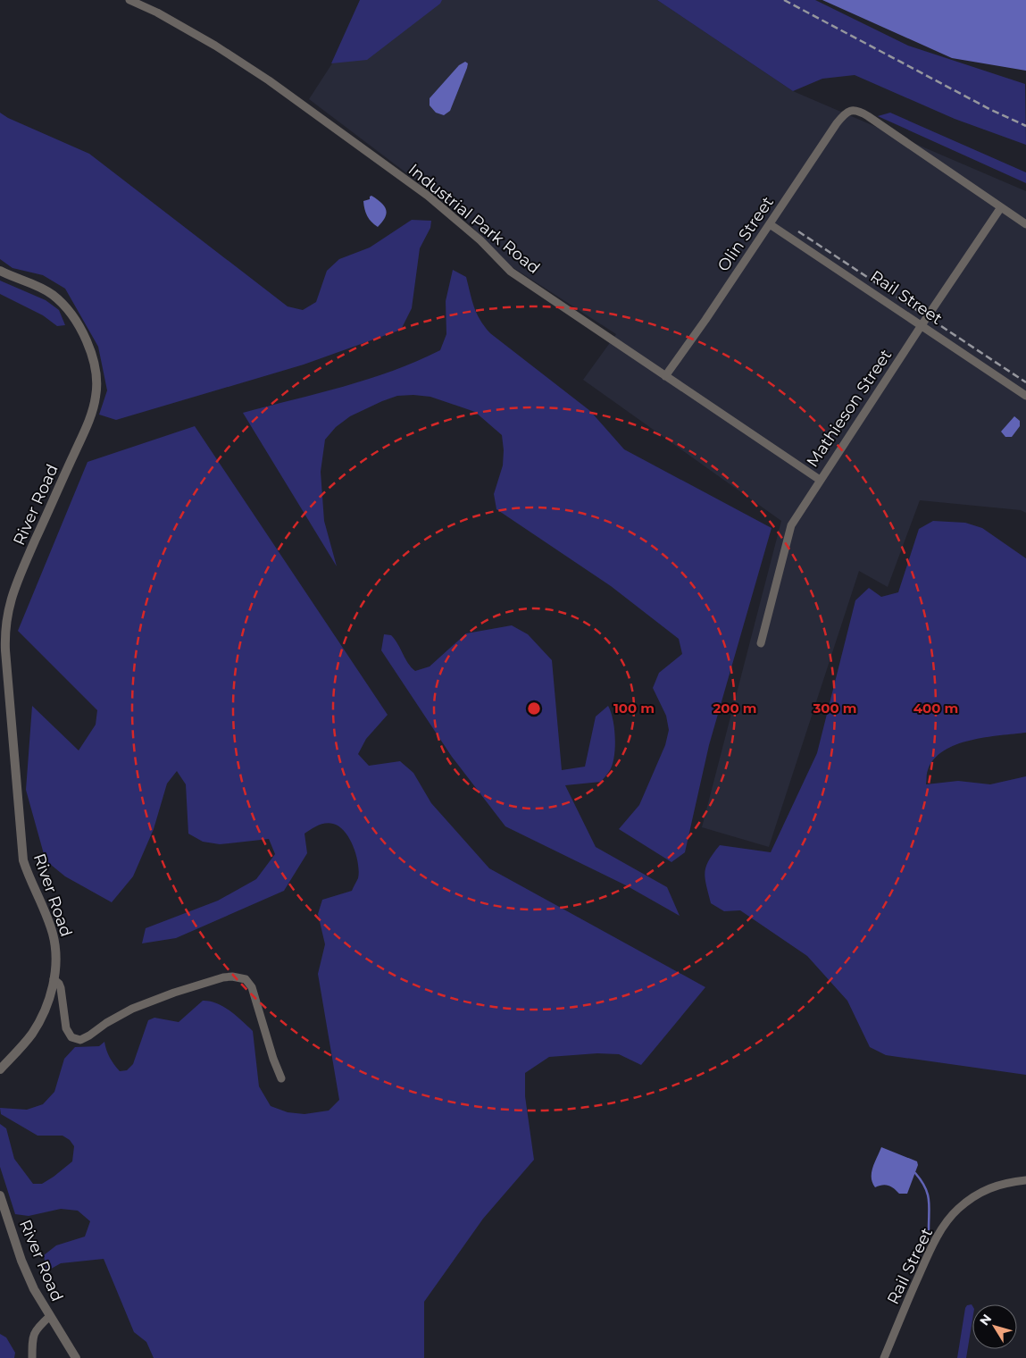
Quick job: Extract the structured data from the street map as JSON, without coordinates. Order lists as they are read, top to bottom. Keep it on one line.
{"streets":{"street":["Industrial Park Road","Olin Street","Rail Street","Mathieson Street","River Road"]},"crossings":[["Industrial Park Road","Olin Street"],["Industrial Park Road","Mathieson Street"],["Olin Street","Rail Street"],["Olin Street","Mathieson Street"],["Rail Street","Mathieson Street"]],"north":"top left","rings":["100 m","200 m","300 m","400 m"]}
